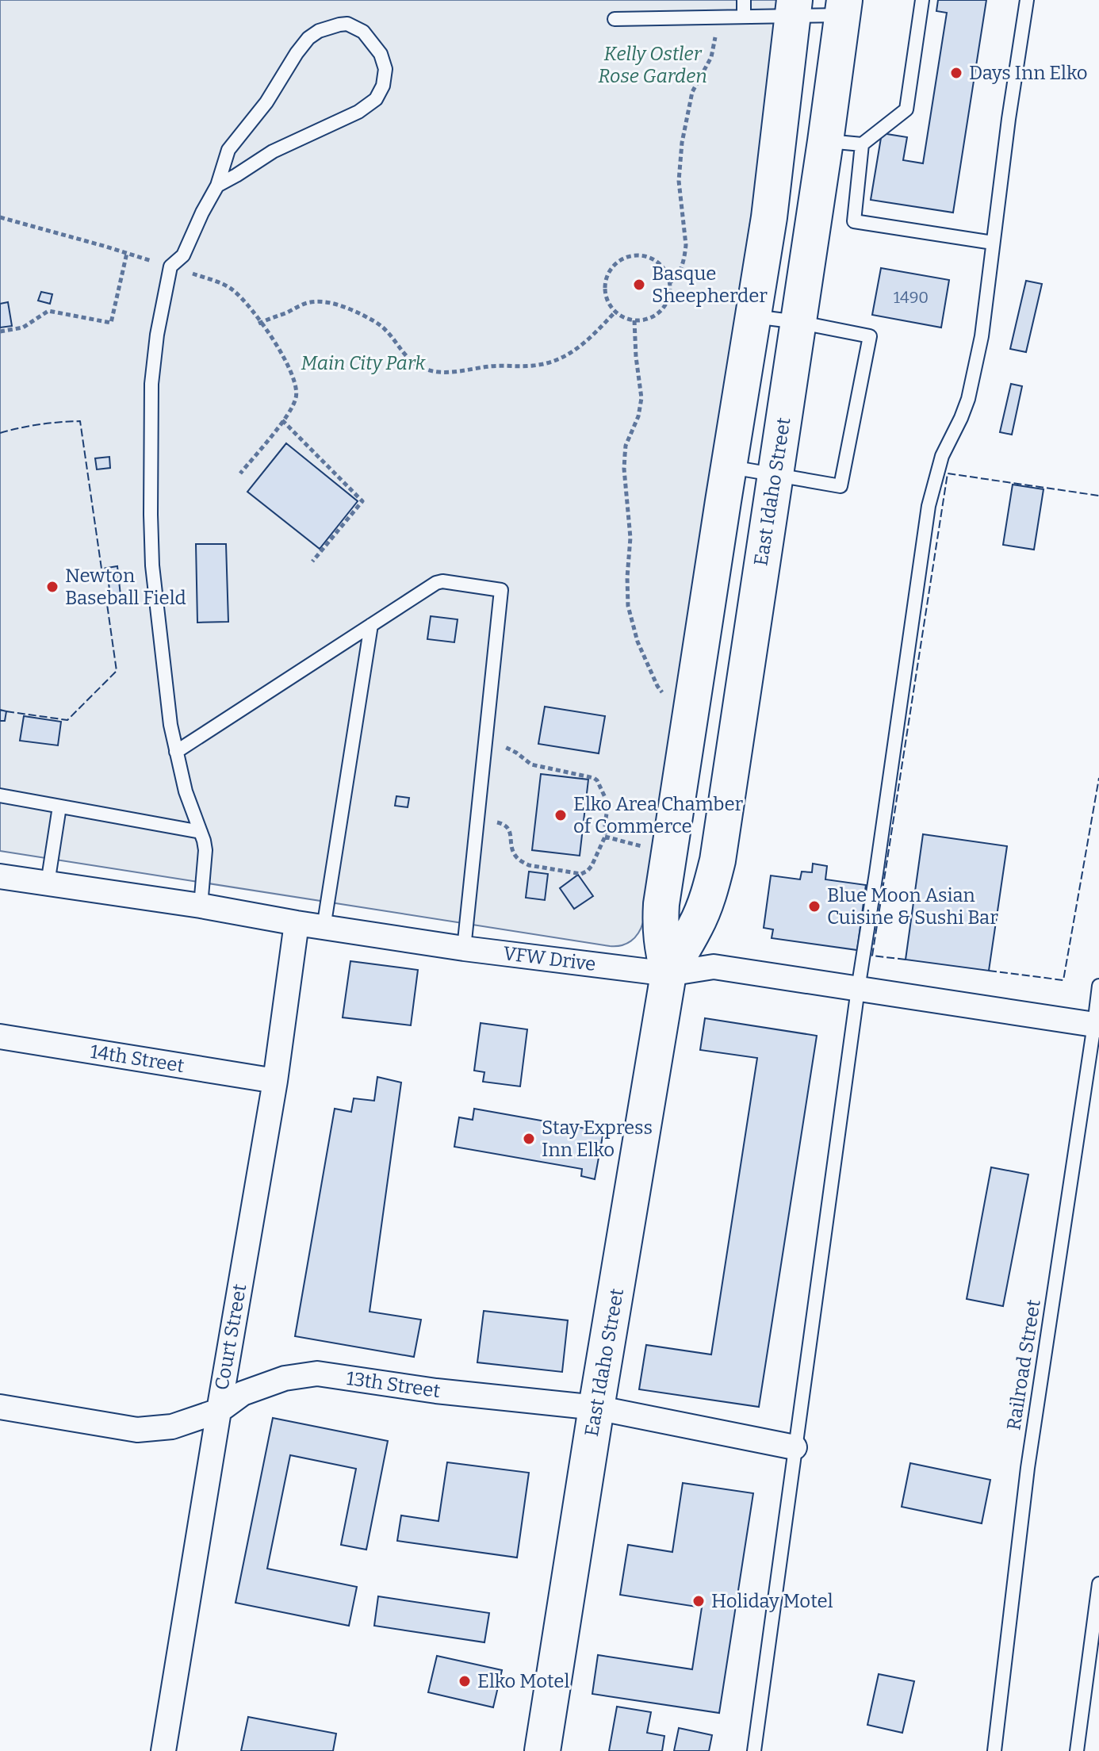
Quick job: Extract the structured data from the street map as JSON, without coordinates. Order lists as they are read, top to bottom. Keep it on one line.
{"streets":{"main road":["East Idaho Street"],"street":["VFW Drive","14th Street","Court Street","13th Street"],"lane":["Railroad Street"]},"crossings":[["East Idaho Street","VFW Drive"],["East Idaho Street","13th Street"],["VFW Drive","Court Street"],["VFW Drive","Railroad Street"],["14th Street","Court Street"],["Court Street","13th Street"]],"parks":["Kelly Ostler Rose Garden","Main City Park"],"places":["Days Inn Elko","Basque Sheepherder","Newton Baseball Field","Elko Area Chamber of Commerce","Blue Moon Asian Cuisine & Sushi Bar","Stay Express Inn Elko","Holiday Motel","Elko Motel"],"house_numbers":["1490"]}
